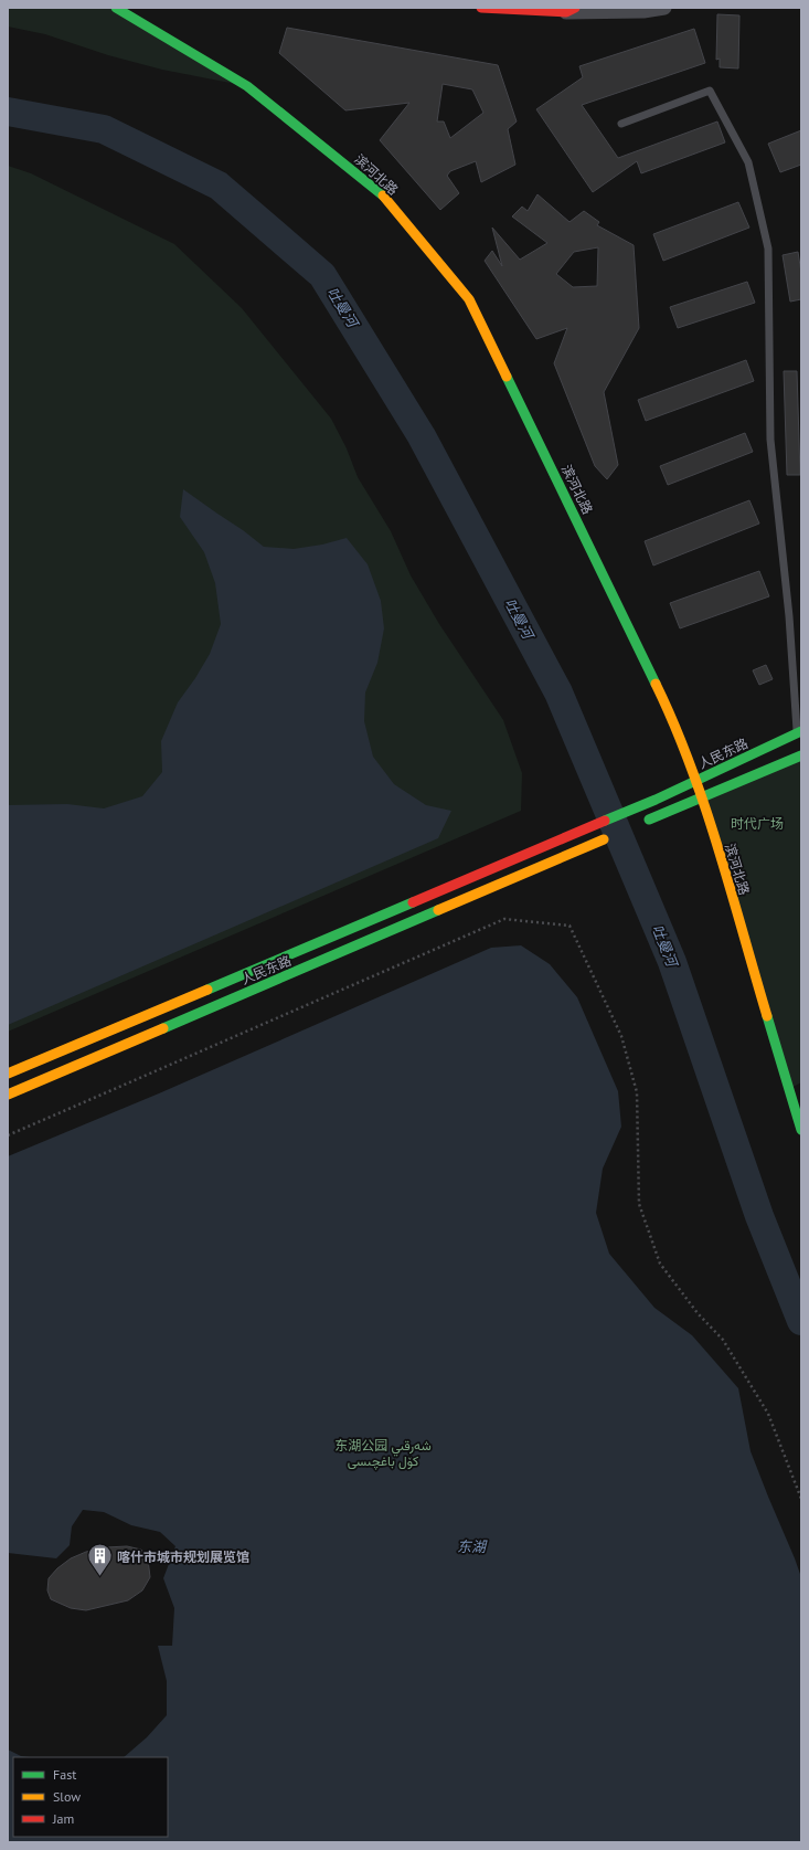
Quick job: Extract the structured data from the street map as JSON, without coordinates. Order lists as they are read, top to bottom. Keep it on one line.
{"streets":{"main road":["滨河北路","人民东路"]},"crossings":[["滨河北路","人民东路"]],"water":["吐曼河","东湖"],"parks":["时代广场","东湖公园 شەرقىي كۆل باغچىسى"],"places":{"building":["喀什市城市规划展览馆"]},"legend":["Fast","Slow","Jam"]}
